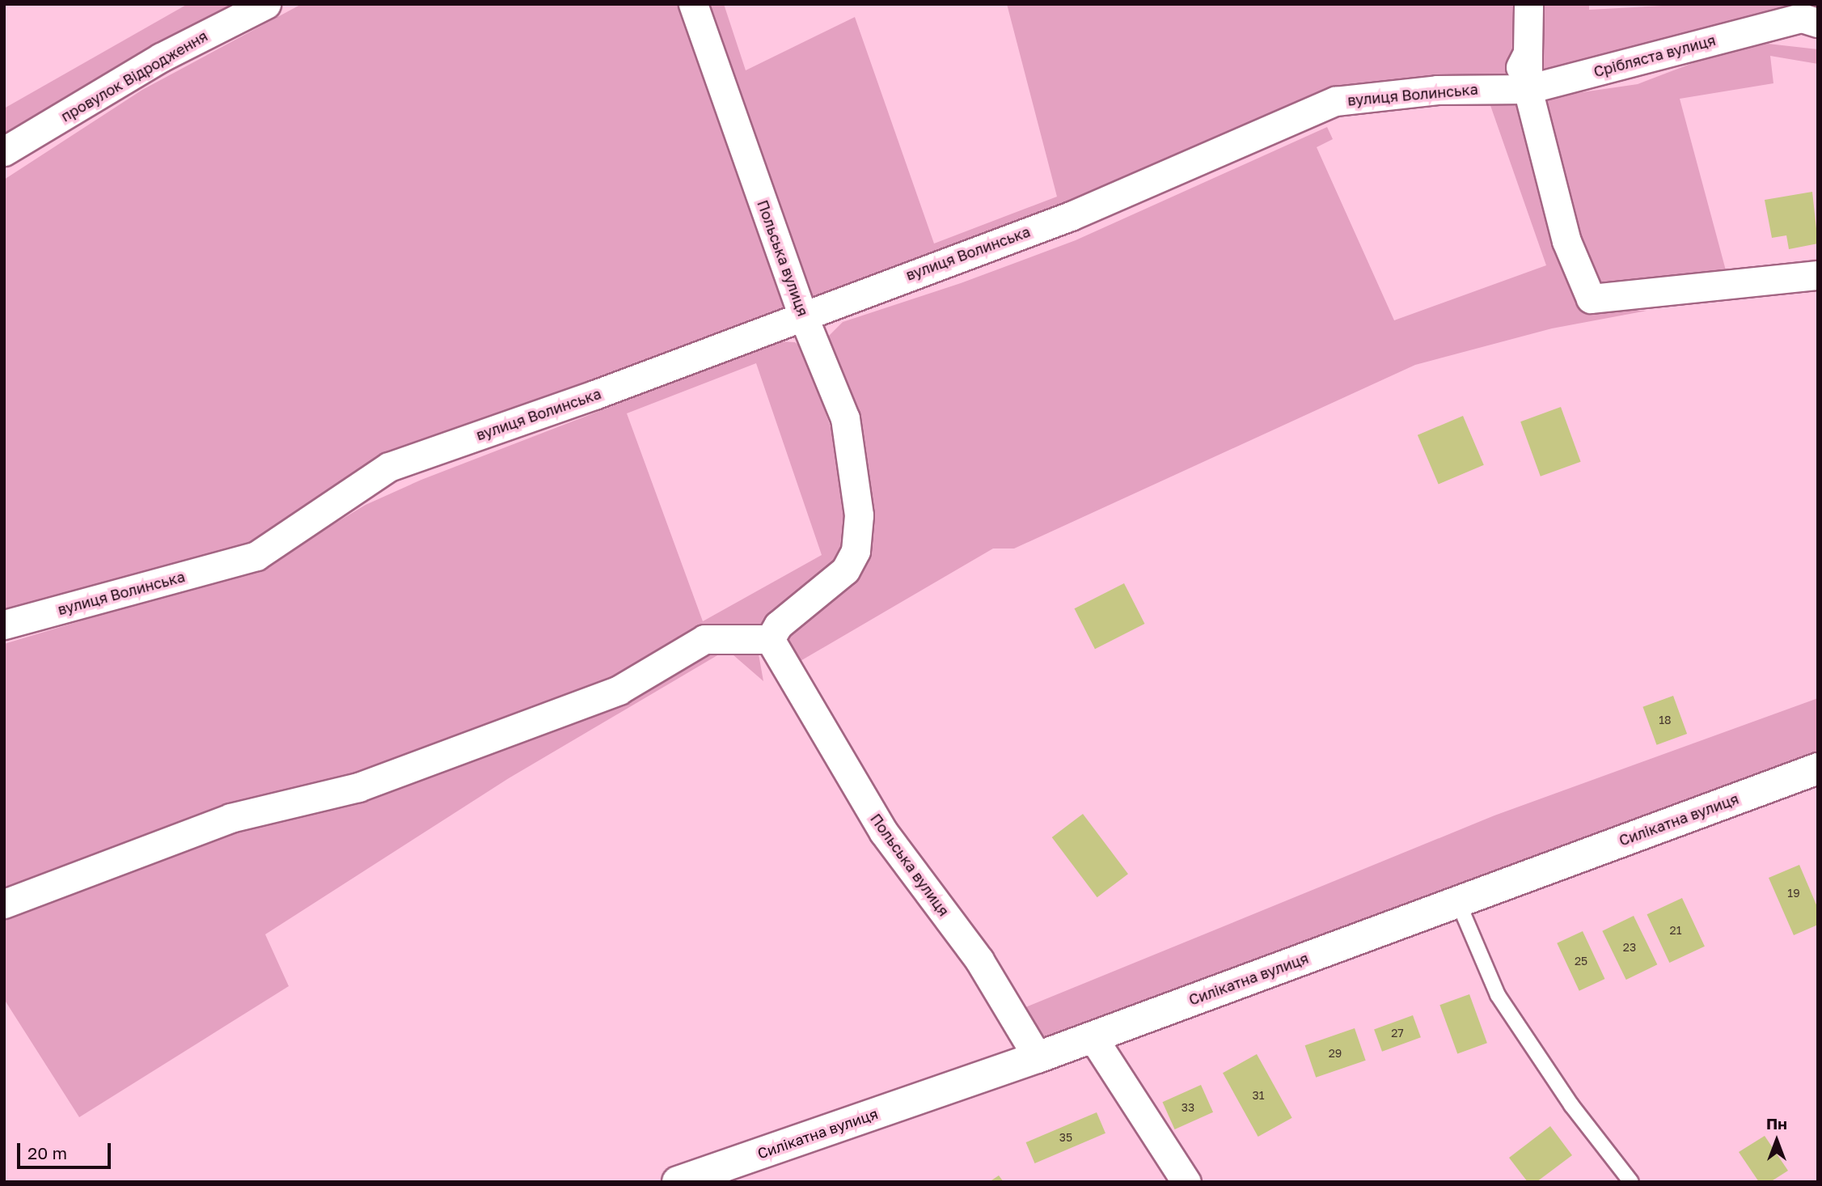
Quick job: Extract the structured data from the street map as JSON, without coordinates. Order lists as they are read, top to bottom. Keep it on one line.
{"streets":{"street":["Срібляста вулиця","провулок Відродження","вулиця Волинська","Польська вулиця","Силікатна вулиця"]},"crossings":[["Срібляста вулиця","вулиця Волинська"],["вулиця Волинська","Польська вулиця"],["Польська вулиця","Силікатна вулиця"]],"house_numbers":["18","19","21","23","25","27","29","31","33","35"],"scale_bar":"20 m","north":"top"}
